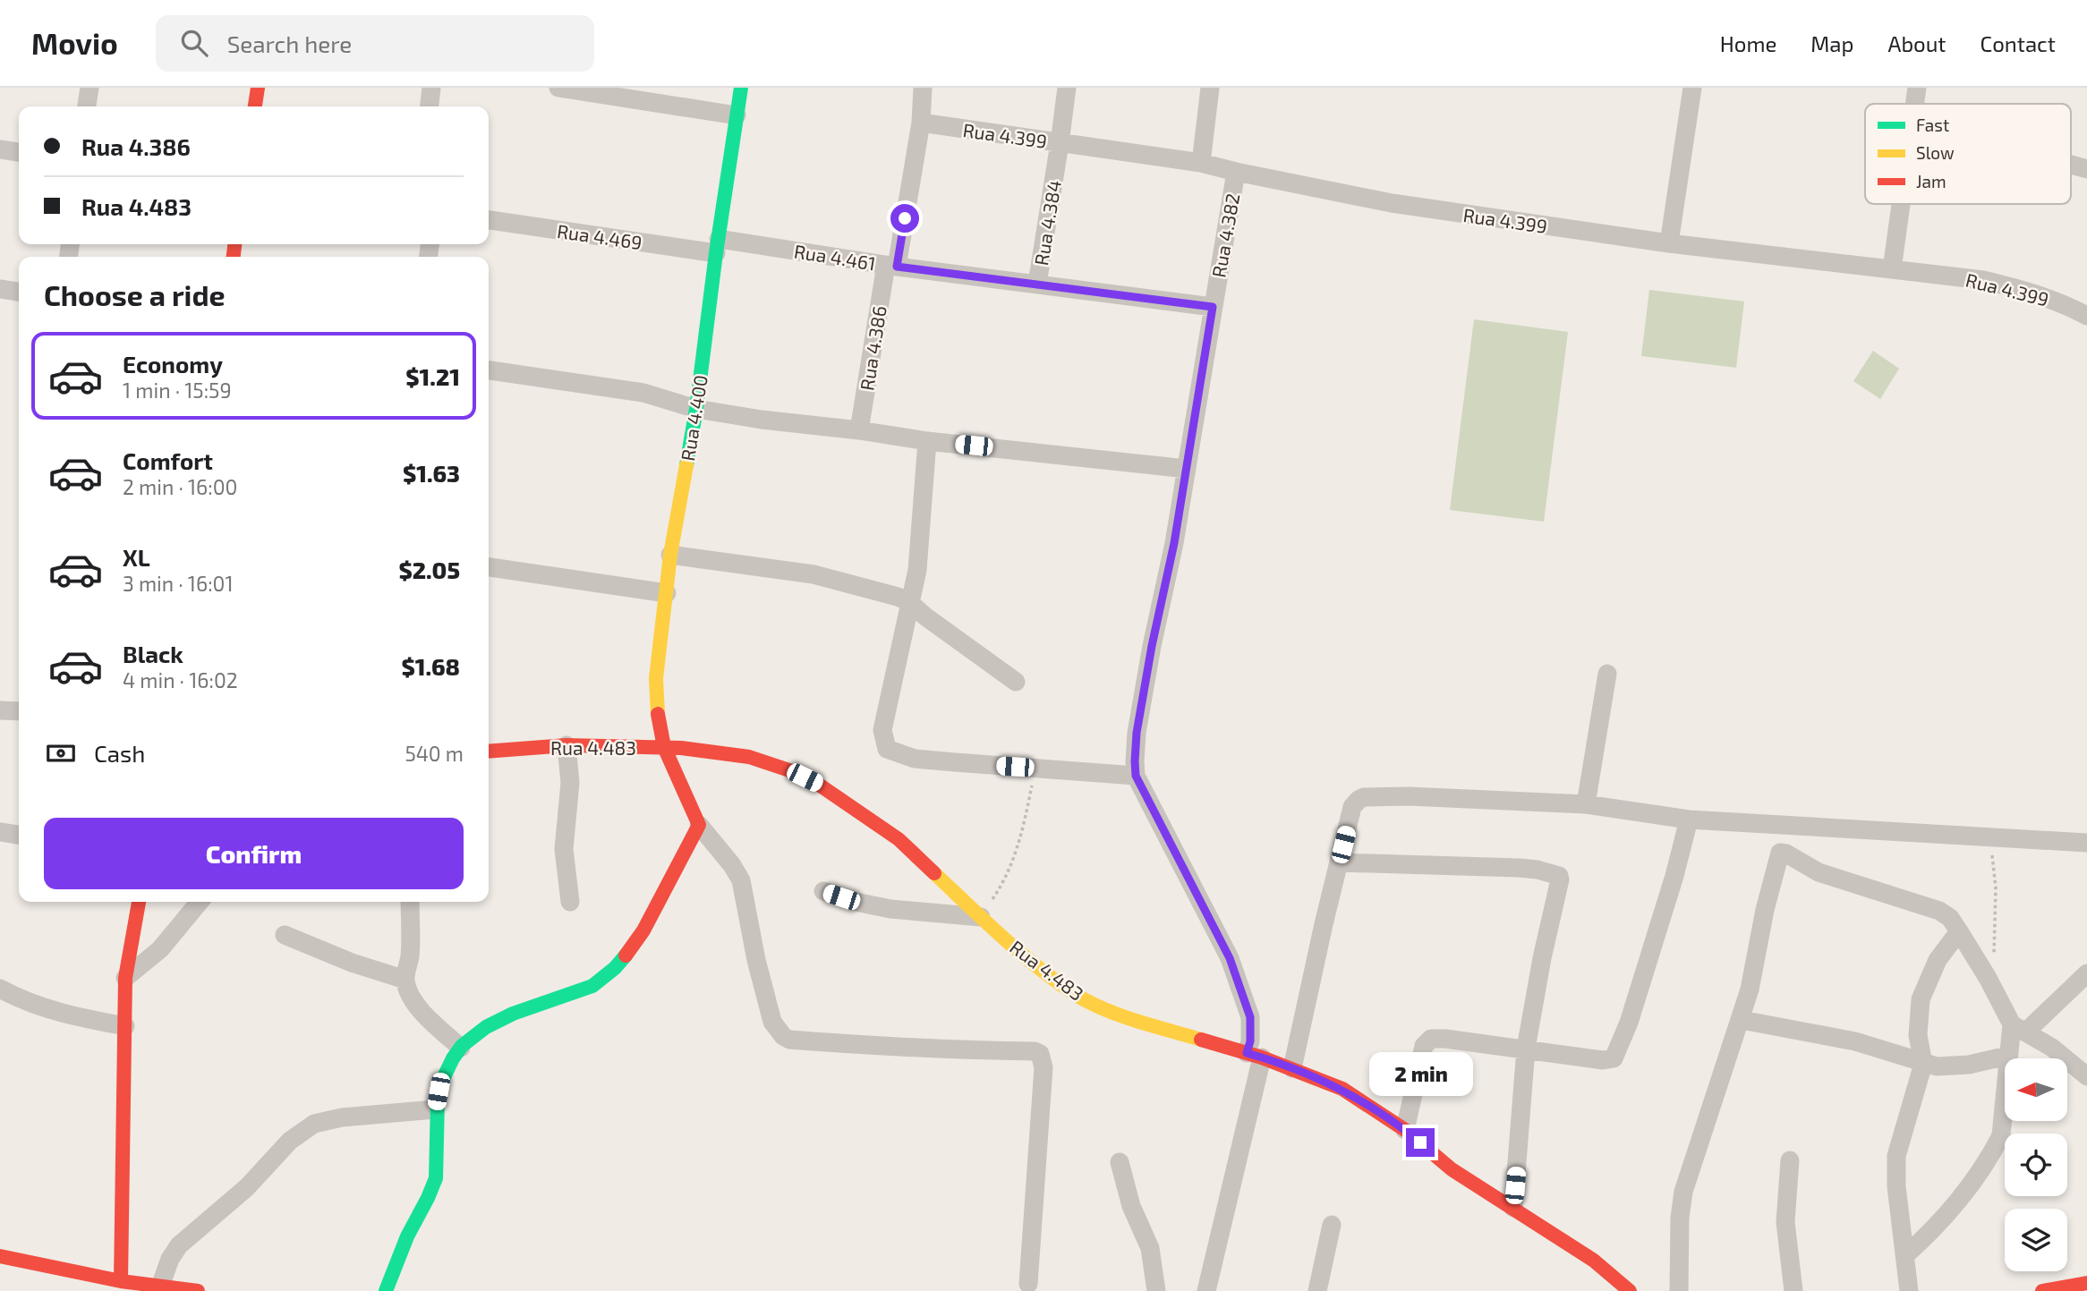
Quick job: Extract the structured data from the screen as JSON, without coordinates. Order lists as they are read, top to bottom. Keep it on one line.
{"streets":{"street":["Rua 4.399","Rua 4.384","Rua 4.382","Rua 4.469","Rua 4.461","Rua 4.386","Rua 4.400","Rua 4.483"]},"crossings":[["Rua 4.399","Rua 4.384"],["Rua 4.399","Rua 4.382"],["Rua 4.399","Rua 4.386"],["Rua 4.384","Rua 4.461"],["Rua 4.382","Rua 4.461"],["Rua 4.382","Rua 4.483"],["Rua 4.469","Rua 4.461"],["Rua 4.469","Rua 4.400"],["Rua 4.461","Rua 4.386"],["Rua 4.461","Rua 4.400"],["Rua 4.400","Rua 4.483"]],"legend":["Fast","Slow","Jam"],"north":"left","page":{"header":"Movio","search":"Search here","nav":["Home","Map","About","Contact"],"banner":["Rua 4.386","Rua 4.483"],"heading":"Choose a ride","list":[{"name":"Economy","note":"1 min · 15:59","value":"$1.21"},{"name":"Comfort","note":"2 min · 16:00","value":"$1.63"},{"name":"XL","note":"3 min · 16:01","value":"$2.05"},{"name":"Black","note":"4 min · 16:02","value":"$1.68"}],"pay":["Cash","540 m"],"buttons":"Confirm","bubble":"2 min"}}
